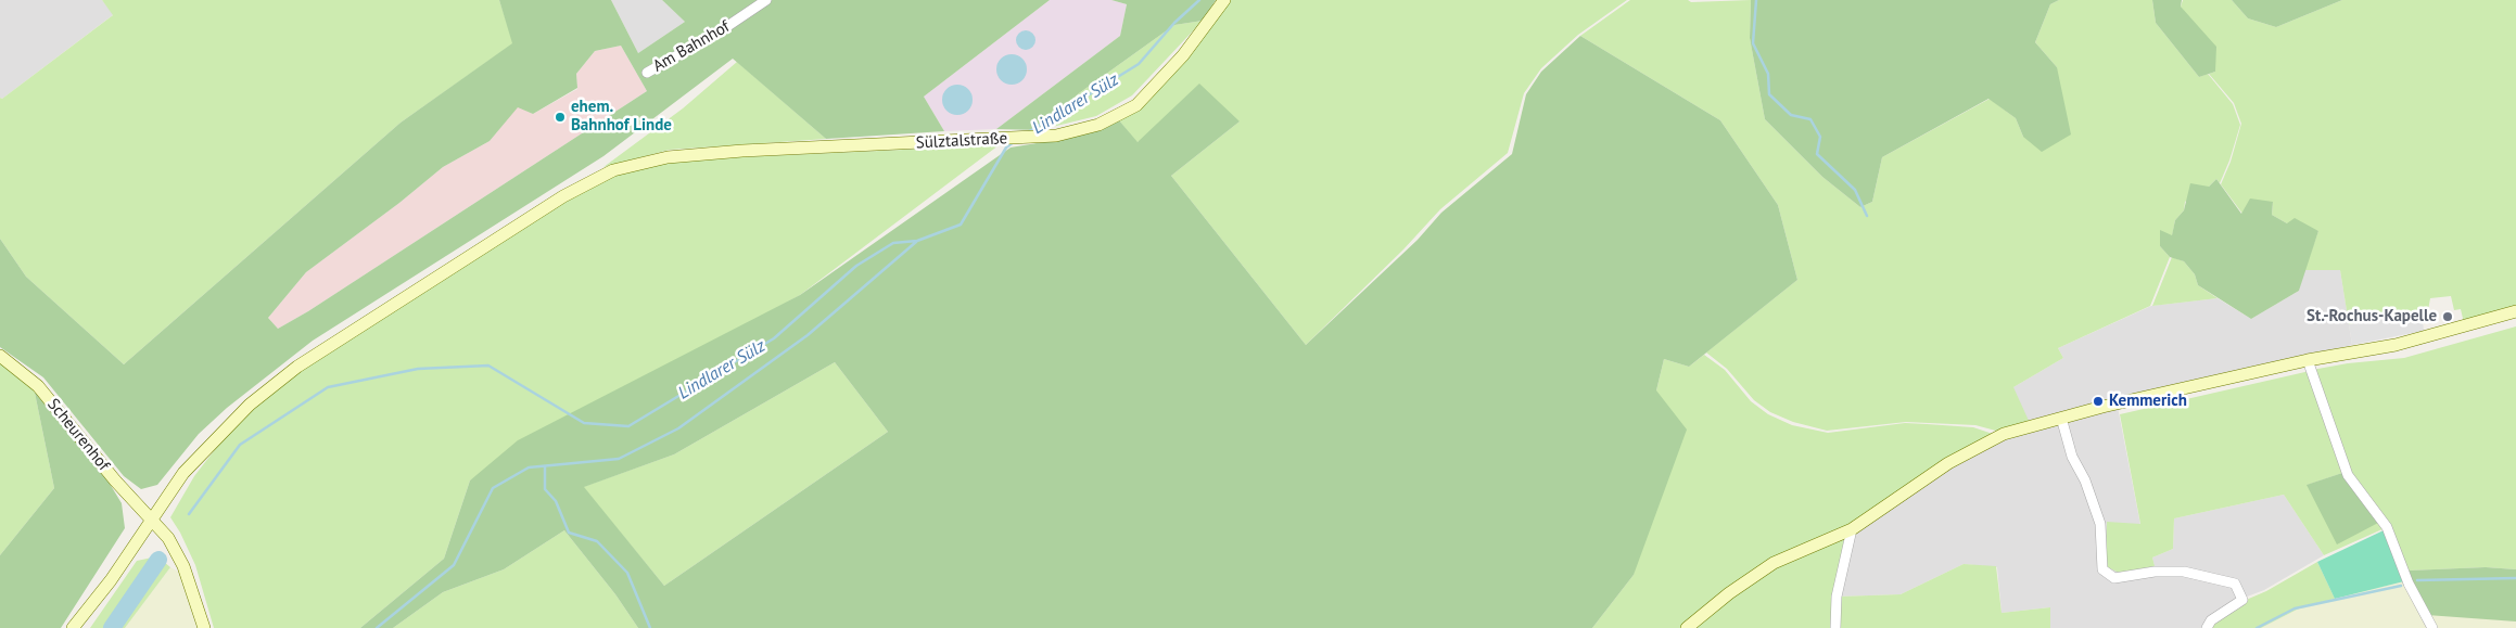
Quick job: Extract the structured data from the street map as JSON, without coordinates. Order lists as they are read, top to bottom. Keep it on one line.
{"streets":{"main road":["Sülztalstraße","Scheurenhof"],"street":["Am Bahnhof"]},"crossings":[["Sülztalstraße","Scheurenhof"]],"water":["Lindlarer Sülz"],"places":["ehem. Bahnhof Linde","St.-Rochus-Kapelle","Kemmerich"]}
